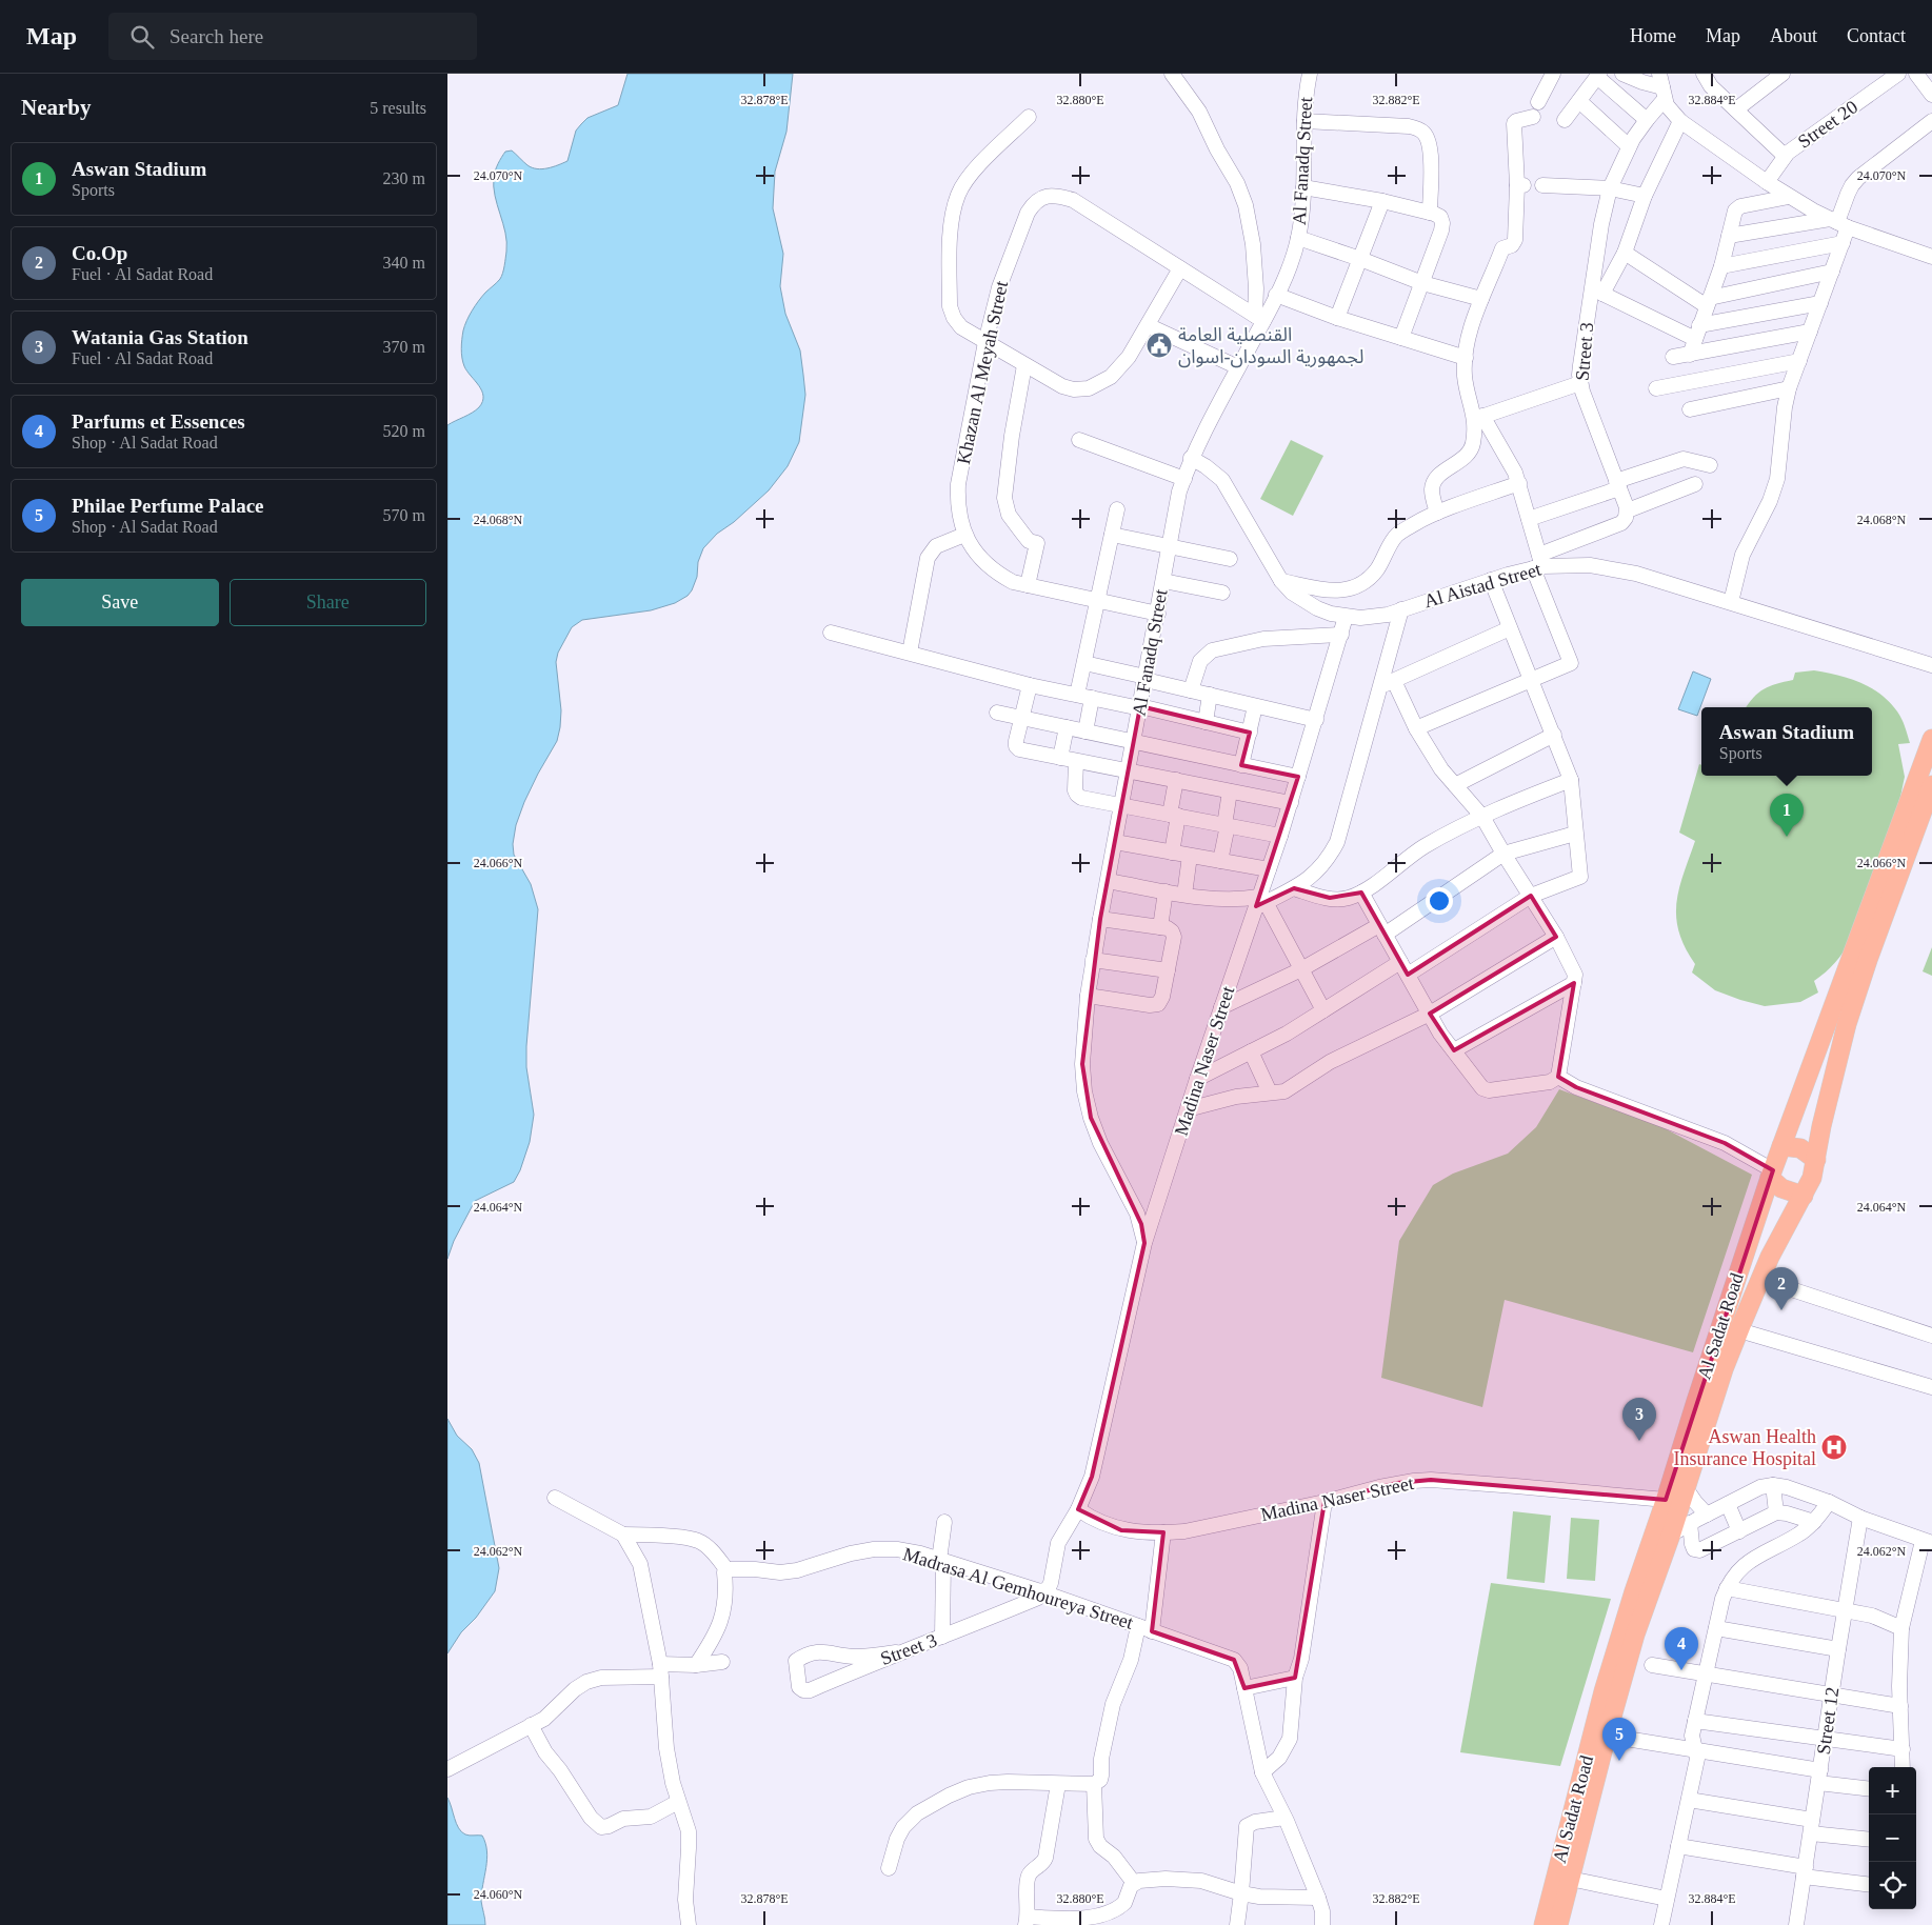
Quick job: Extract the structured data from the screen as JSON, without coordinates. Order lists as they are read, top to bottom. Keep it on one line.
{"streets":{"main road":["Al Sadat Road"],"street":["Street 20","Al Fanadq Street","Street 3","Khazan Al Meyah Street","Al Aistad Street","Madina Naser Street","Madrasa Al Gemhoureya Street","Street 12"]},"crossings":[["Al Fanadq Street","Khazan Al Meyah Street"],["Al Fanadq Street","Al Aistad Street"],["Al Fanadq Street","Madina Naser Street"],["Street 3","Madina Naser Street"],["Street 3","Madrasa Al Gemhoureya Street"],["Al Aistad Street","Madina Naser Street"],["Madina Naser Street","Al Sadat Road"],["Madina Naser Street","Madrasa Al Gemhoureya Street"]],"places":{"public building":["القنصلية العامة لجمهورية السودان-اسوان"],"hospital":["Aswan Health Insurance Hospital"]},"page":{"header":"Map","search":"Search here","nav":["Home","Map","About","Contact"],"heading":["Nearby","5 results"],"list":[{"mark":"1","name":"Aswan Stadium","note":"Sports","value":"230 m"},{"mark":"2","name":"Co.Op","note":"Fuel · Al Sadat Road","value":"340 m"},{"mark":"3","name":"Watania Gas Station","note":"Fuel · Al Sadat Road","value":"370 m"},{"mark":"4","name":"Parfums et Essences","note":"Shop · Al Sadat Road","value":"520 m"},{"mark":"5","name":"Philae Perfume Palace","note":"Shop · Al Sadat Road","value":"570 m"}],"buttons":["Save","Share"],"popup":["Aswan Stadium","Sports"],"pins":["1","2","3","4","5"],"map_buttons":["+","−"]},"coordinates":["32.878°E","32.880°E","32.882°E","32.884°E","24.070°N","24.068°N","24.066°N","24.064°N","24.062°N","24.060°N"]}
